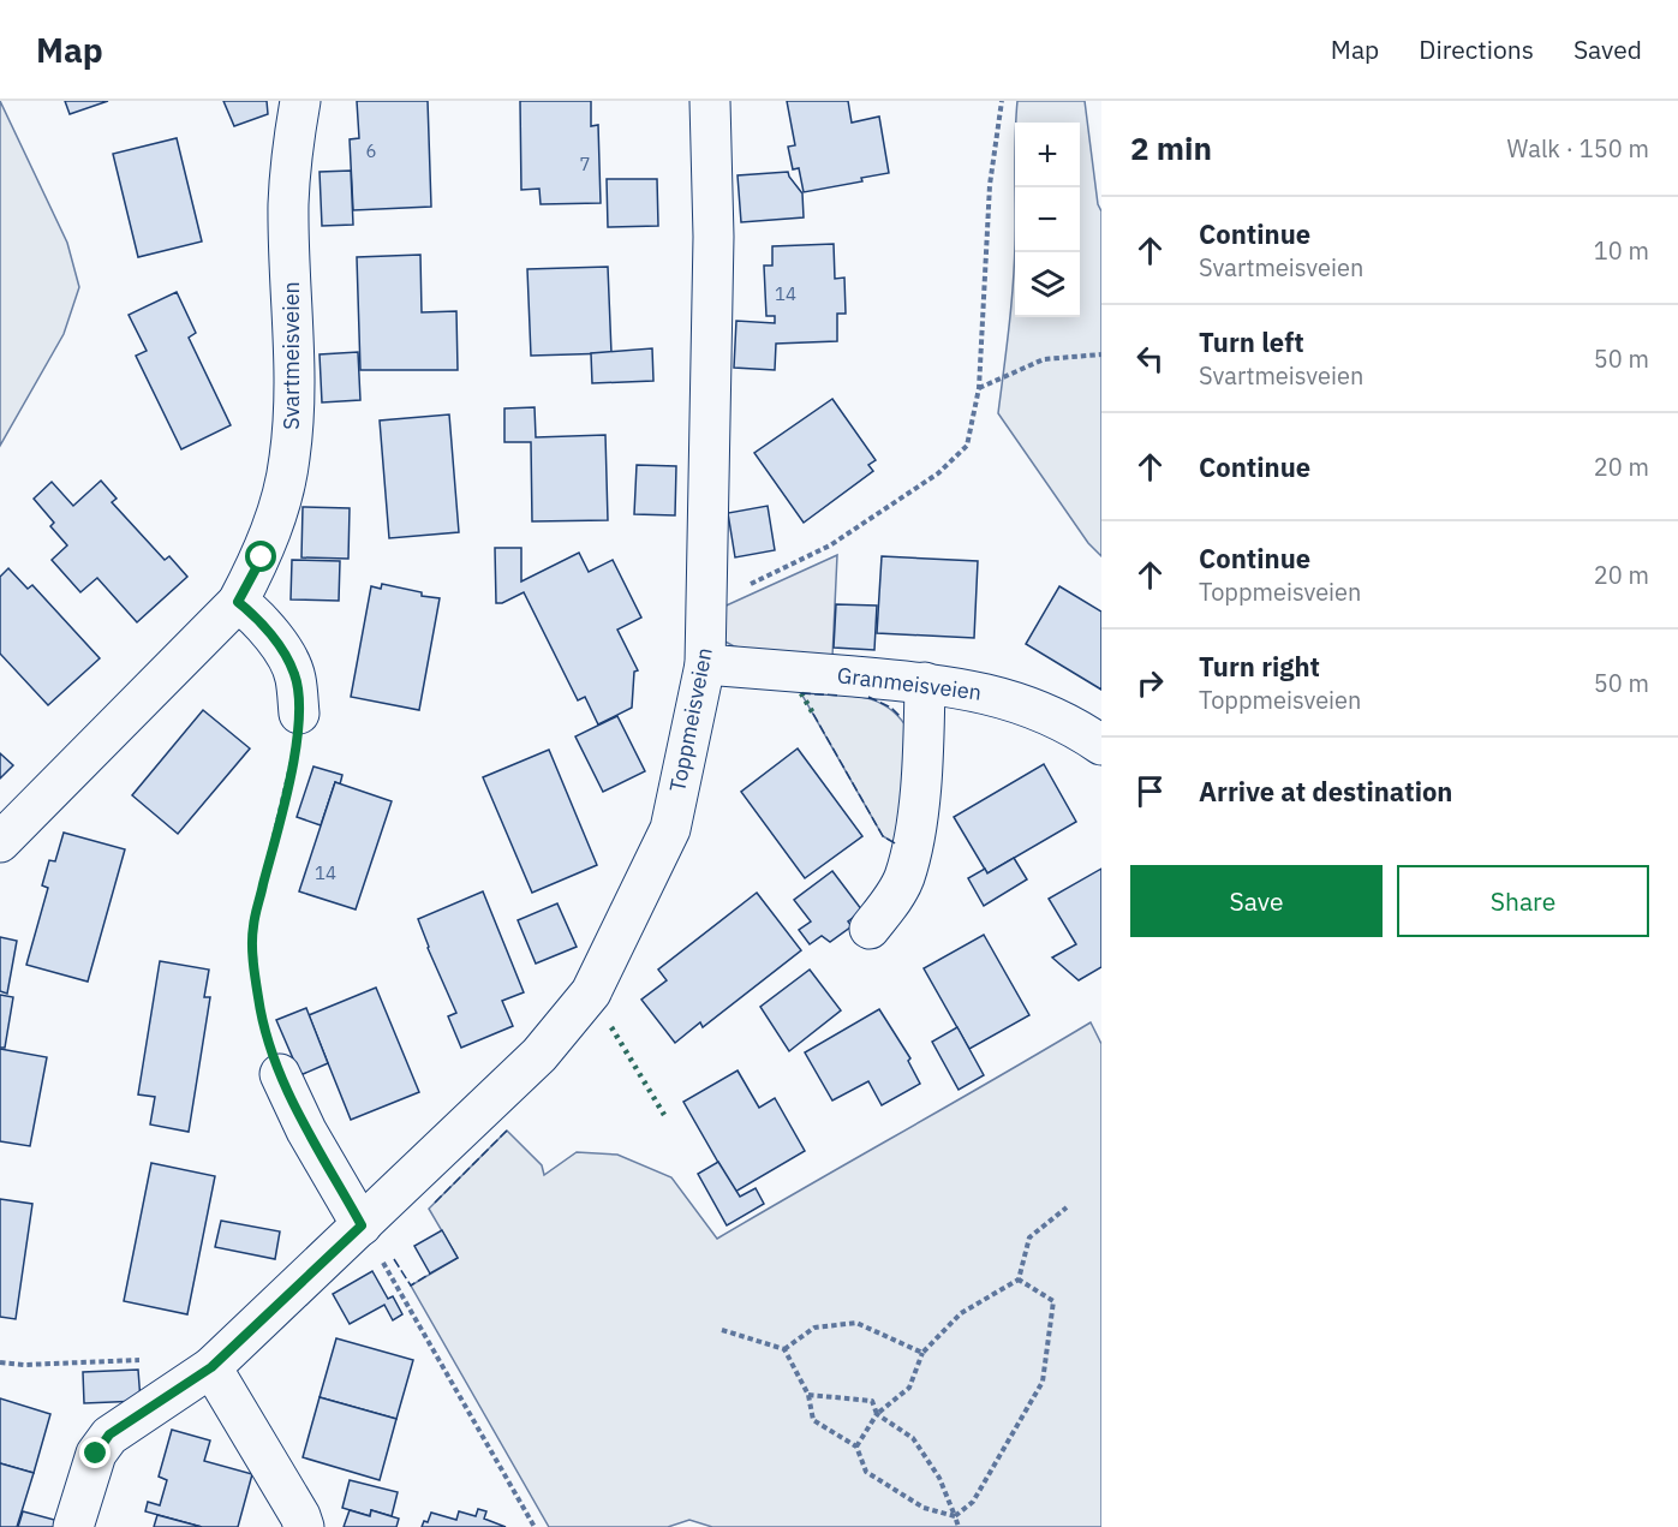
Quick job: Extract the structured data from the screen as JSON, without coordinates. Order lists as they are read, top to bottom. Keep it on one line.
{"streets":{"street":["Svartmeisveien","Granmeisveien","Toppmeisveien"]},"crossings":[["Granmeisveien","Toppmeisveien"]],"house_numbers":["6","7","14","14"],"page":{"header":"Map","nav":["Map","Directions","Saved"],"heading":["2 min","Walk · 150 m"],"map_buttons":["+","−"],"list":[["Continue","Svartmeisveien","10 m"],["Turn left","Svartmeisveien","50 m"],["Continue","20 m"],["Continue","Toppmeisveien","20 m"],["Turn right","Toppmeisveien","50 m"],"Arrive at destination"],"buttons":["Save","Share"]}}
